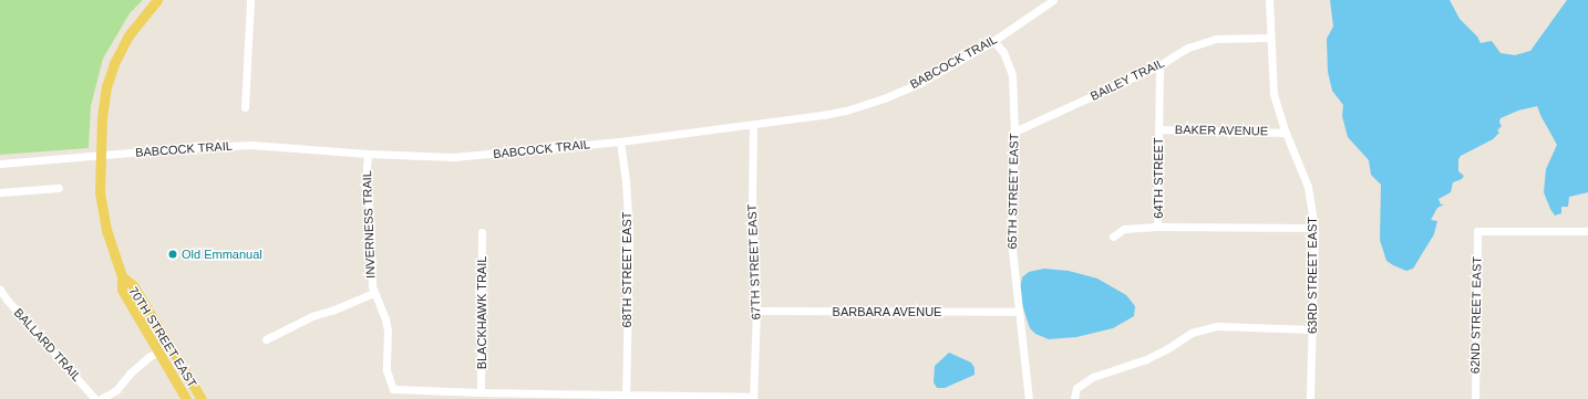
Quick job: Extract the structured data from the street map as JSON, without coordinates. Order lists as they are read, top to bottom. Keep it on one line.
{"streets":{"main road":["70TH STREET EAST"],"street":["BABCOCK TRAIL","BAILEY TRAIL","BAKER AVENUE","64TH STREET","65TH STREET EAST","INVERNESS TRAIL","67TH STREET EAST","68TH STREET EAST","63RD STREET EAST","BARBARA AVENUE","BLACKHAWK TRAIL","62ND STREET EAST","BALLARD TRAIL"]},"crossings":[["BABCOCK TRAIL","65TH STREET EAST"],["BABCOCK TRAIL","INVERNESS TRAIL"],["BABCOCK TRAIL","67TH STREET EAST"],["BABCOCK TRAIL","68TH STREET EAST"],["BABCOCK TRAIL","70TH STREET EAST"],["BAILEY TRAIL","64TH STREET"],["BAILEY TRAIL","65TH STREET EAST"],["BAILEY TRAIL","63RD STREET EAST"],["BAKER AVENUE","64TH STREET"],["BAKER AVENUE","63RD STREET EAST"],["65TH STREET EAST","BARBARA AVENUE"],["INVERNESS TRAIL","BLACKHAWK TRAIL"],["67TH STREET EAST","BARBARA AVENUE"]],"places":["Old Emmanual"]}
